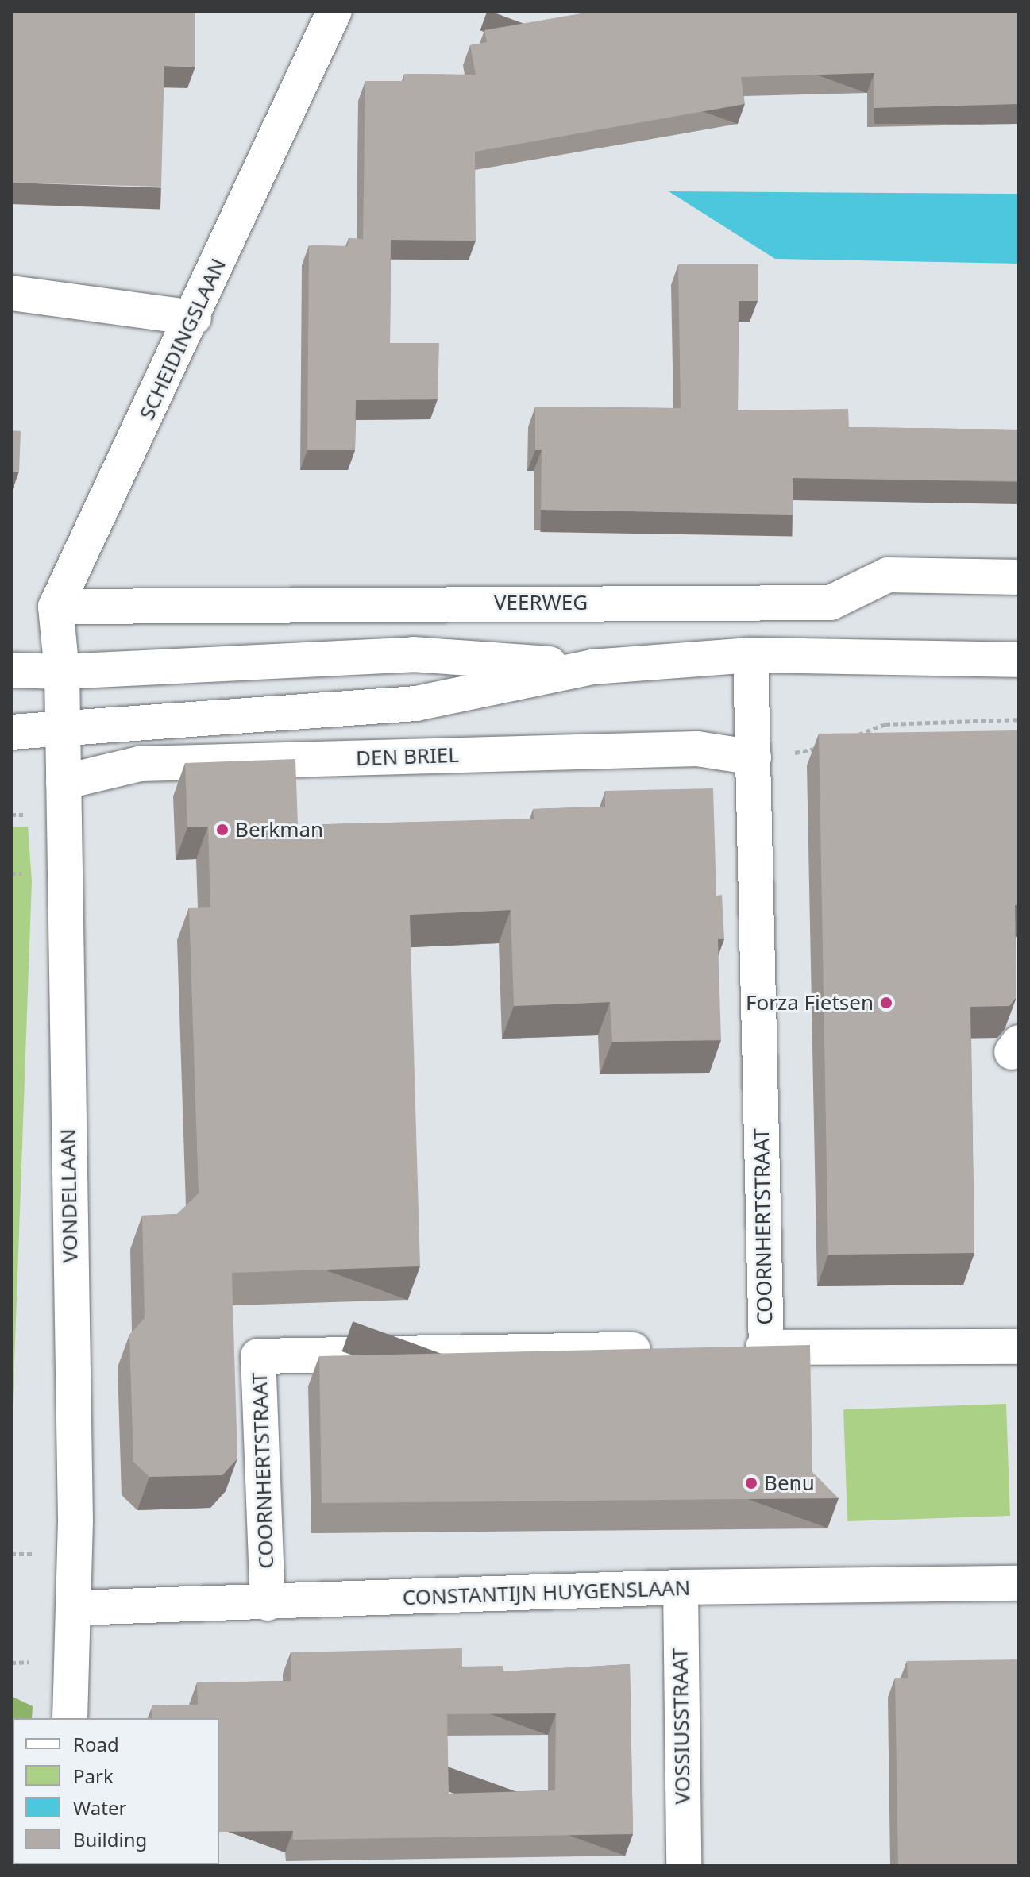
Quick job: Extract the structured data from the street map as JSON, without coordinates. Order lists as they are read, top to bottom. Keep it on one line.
{"streets":{"street":["SCHEIDINGSLAAN","VEERWEG","DEN BRIEL","VONDELLAAN","COORNHERTSTRAAT","CONSTANTIJN HUYGENSLAAN","VOSSIUSSTRAAT"]},"crossings":[["SCHEIDINGSLAAN","VEERWEG"],["DEN BRIEL","VONDELLAAN"],["DEN BRIEL","COORNHERTSTRAAT"],["VONDELLAAN","CONSTANTIJN HUYGENSLAAN"],["COORNHERTSTRAAT","CONSTANTIJN HUYGENSLAAN"],["CONSTANTIJN HUYGENSLAAN","VOSSIUSSTRAAT"]],"places":["Berkman","Forza Fietsen","Benu"],"legend":["Road","Park","Water","Building"]}
